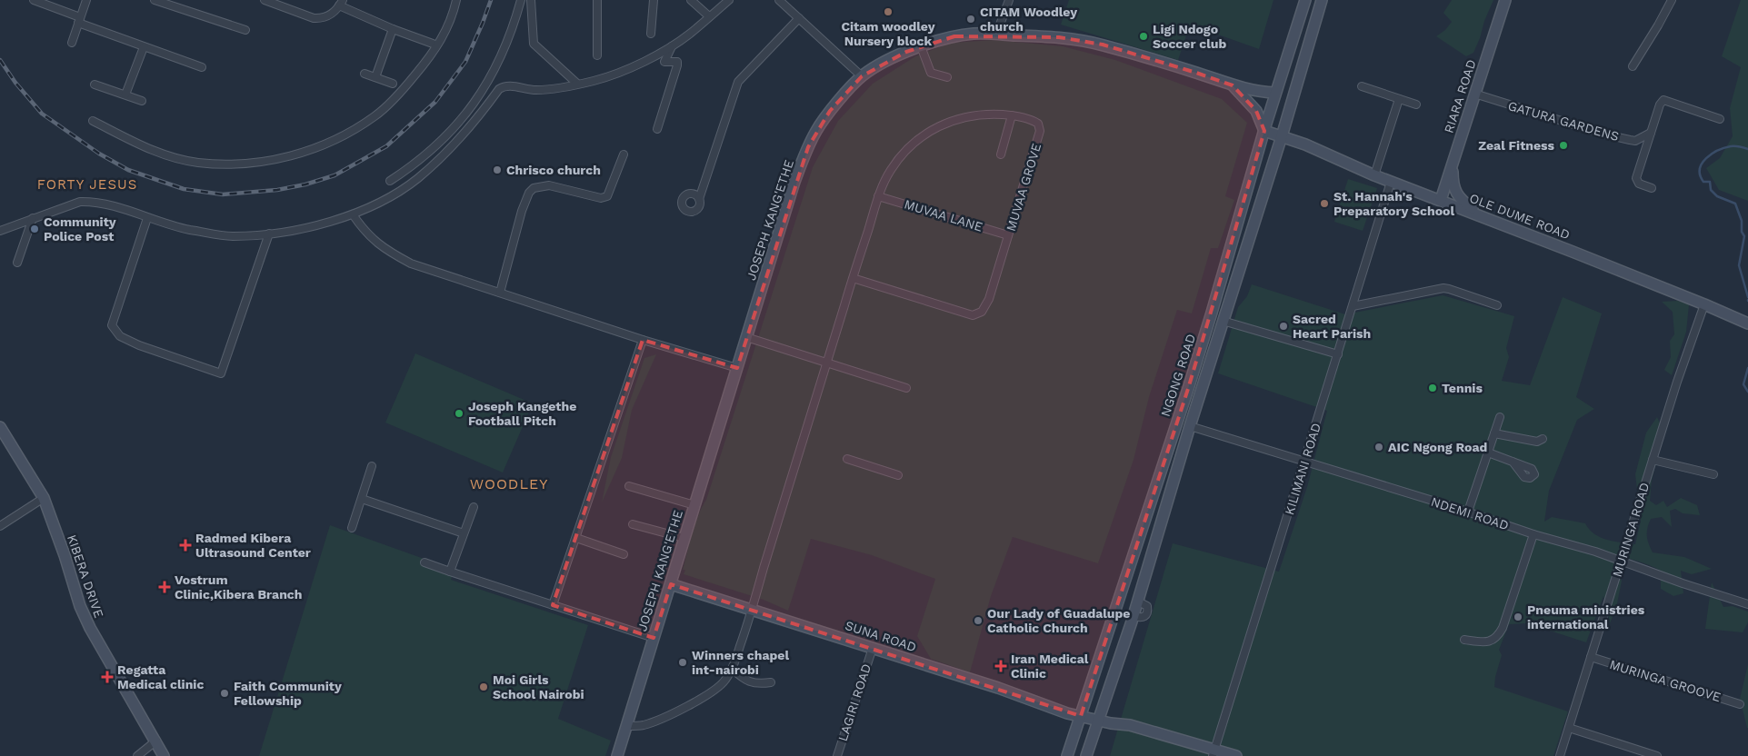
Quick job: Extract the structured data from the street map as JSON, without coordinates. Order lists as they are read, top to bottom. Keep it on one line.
{"streets":{"street":["RIARA ROAD","GATURA GARDENS","MUVAA GROVE","MUVAA LANE","OLE DUME ROAD","JOSEPH KANG'ETHE","NGONG ROAD","KILIMANI ROAD","NDEMI ROAD","MURINGA ROAD","KIBERA DRIVE","SUNA ROAD","MURINGA GROOVE","LAGIRI ROAD"]},"crossings":[["RIARA ROAD","GATURA GARDENS"],["RIARA ROAD","OLE DUME ROAD"],["MUVAA GROVE","MUVAA LANE"],["OLE DUME ROAD","NGONG ROAD"],["OLE DUME ROAD","KILIMANI ROAD"],["OLE DUME ROAD","MURINGA ROAD"],["JOSEPH KANG'ETHE","NGONG ROAD"],["JOSEPH KANG'ETHE","SUNA ROAD"],["NGONG ROAD","NDEMI ROAD"],["NGONG ROAD","SUNA ROAD"],["KILIMANI ROAD","NDEMI ROAD"],["KILIMANI ROAD","SUNA ROAD"],["NDEMI ROAD","MURINGA ROAD"],["MURINGA ROAD","MURINGA GROOVE"],["SUNA ROAD","LAGIRI ROAD"]],"districts":["FORTY JESUS","WOODLEY"],"places":{"other":["Citam woodley Nursery block","CITAM Woodley church","Ligi Ndogo Soccer club","Zeal Fitness","Chrisco church","St. Hannah's Preparatory School","Community Police Post","Sacred Heart Parish","Tennis","Joseph Kangethe Football Pitch","AIC Ngong Road","Pneuma ministries international","Our Lady of Guadalupe Catholic Church","Winners chapel int-nairobi","Moi Girls School Nairobi","Faith Community Fellowship"],"health":["Radmed Kibera Ultrasound Center","Vostrum Clinic,Kibera Branch","Iran Medical Clinic","Regatta Medical clinic"]}}
